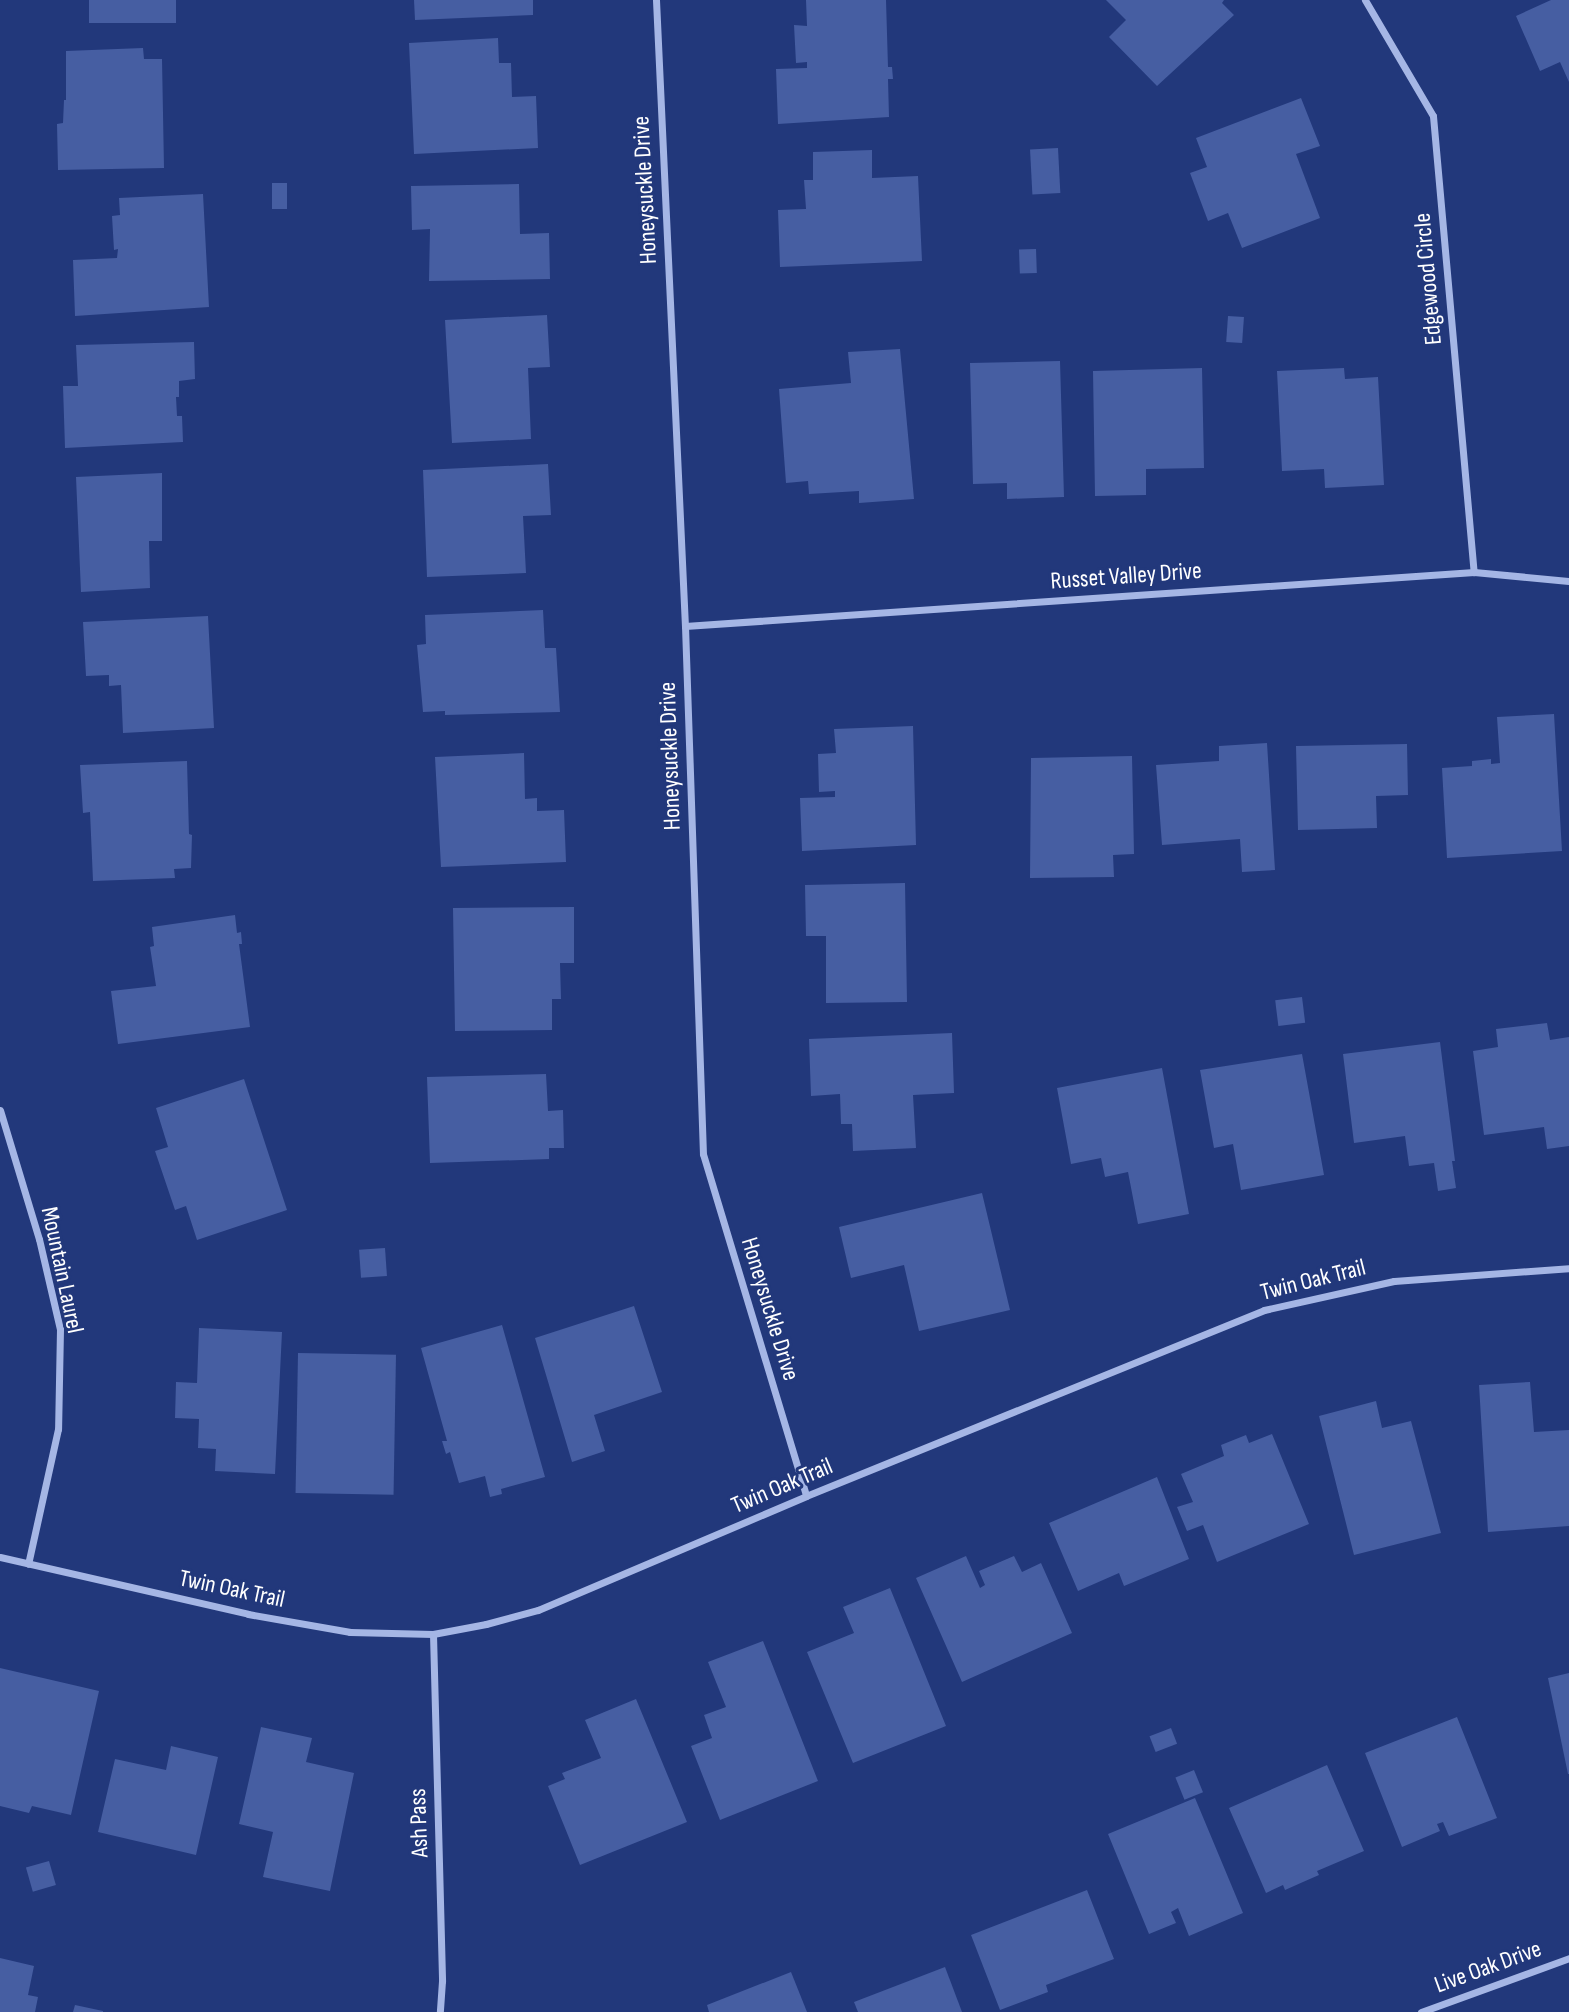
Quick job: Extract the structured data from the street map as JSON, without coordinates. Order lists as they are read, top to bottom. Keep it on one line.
{"streets":{"street":["Honeysuckle Drive","Edgewood Circle","Russet Valley Drive","Mountain Laurel","Twin Oak Trail","Ash Pass","Live Oak Drive"]},"crossings":[["Honeysuckle Drive","Russet Valley Drive"],["Honeysuckle Drive","Twin Oak Trail"],["Edgewood Circle","Russet Valley Drive"],["Mountain Laurel","Twin Oak Trail"],["Twin Oak Trail","Ash Pass"]]}
